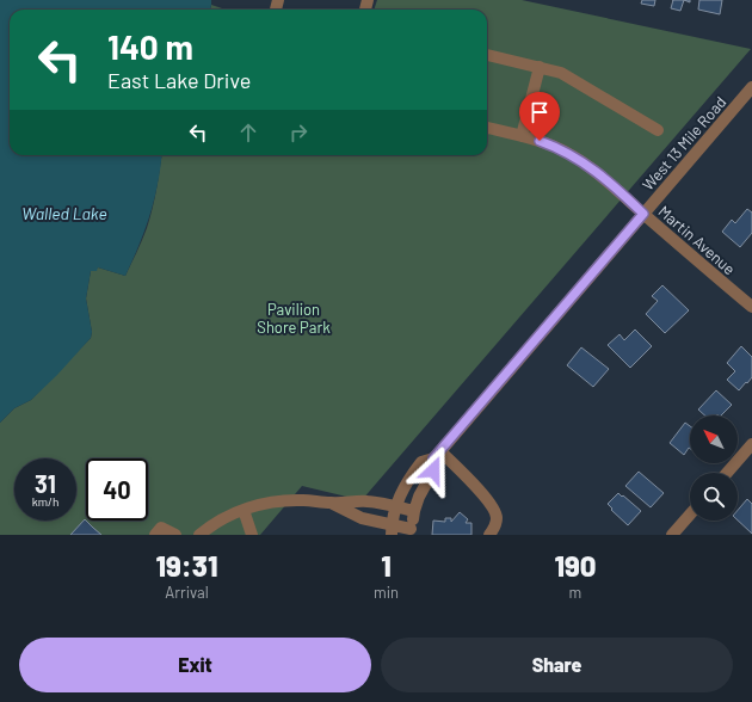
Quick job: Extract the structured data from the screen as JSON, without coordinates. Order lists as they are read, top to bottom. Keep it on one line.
{"streets":{"street":["West 13 Mile Road","Martin Avenue"]},"crossings":[["West 13 Mile Road","Martin Avenue"]],"water":["Walled Lake"],"parks":["Pavilion Shore Park"],"north":"top left","page":{"turn":["140 m","East Lake Drive"],"speed":"31 km/h","limit":"40","eta":["19:31","Arrival","1","min","190","m"],"buttons":["Exit","Share"]}}
